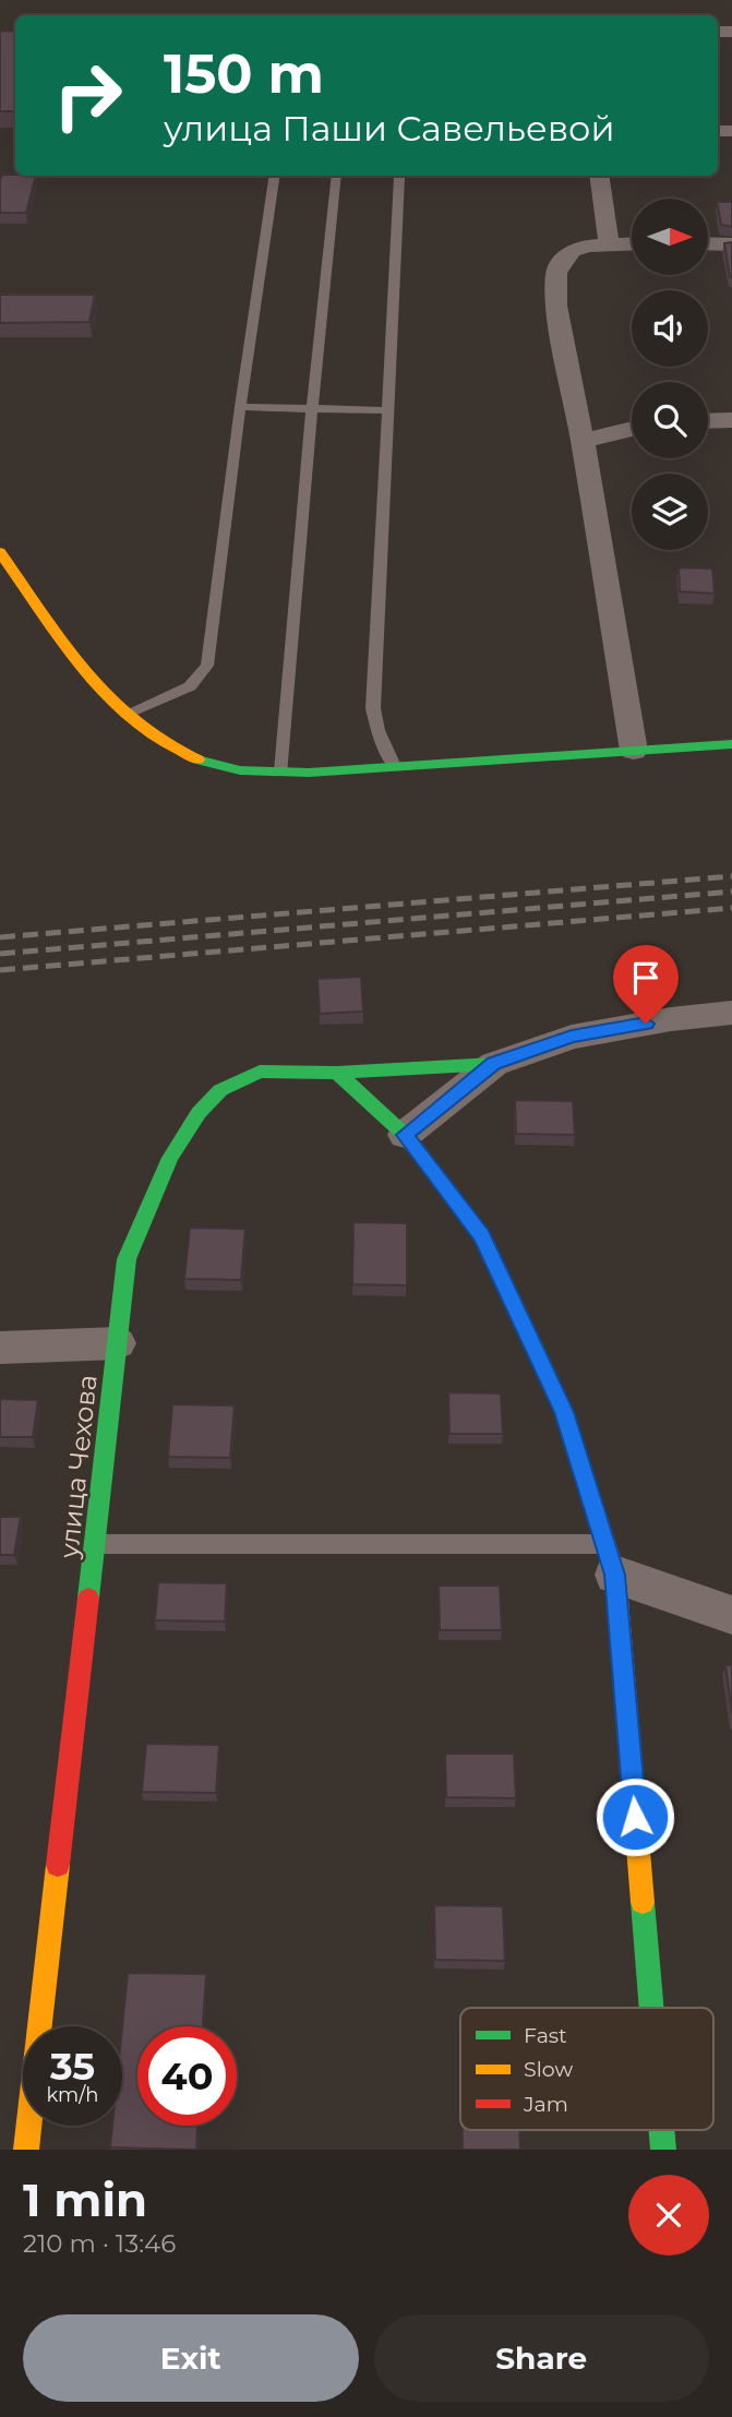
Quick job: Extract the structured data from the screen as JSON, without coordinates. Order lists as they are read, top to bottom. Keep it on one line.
{"streets":{"street":["улица Чехова"]},"legend":["Fast","Slow","Jam"],"north":"right","page":{"turn":["150 m","улица Паши Савельевой"],"speed":"35 km/h","limit":"40","heading":["1 min","210 m · 13:46"],"buttons":["Exit","Share"]}}
